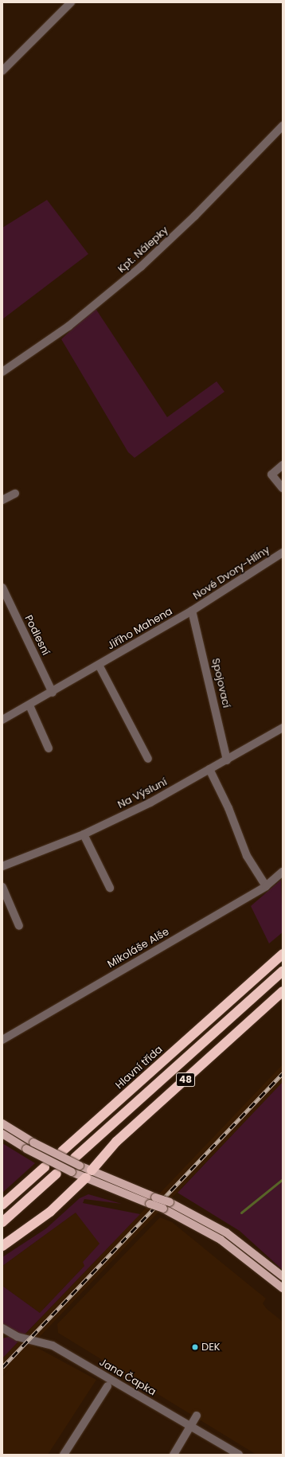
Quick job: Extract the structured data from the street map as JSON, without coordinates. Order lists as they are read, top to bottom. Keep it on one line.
{"streets":{"highway":["Hlavní třída","48"],"street":["Kpt. Nálepky","Nové Dvory-Hlíny","Jiřího Mahena","Podlesní","Spojovací","Na Výsluní","Mikoláše Alše","Jana Čapka"]},"crossings":[["Nové Dvory-Hlíny","Jiřího Mahena"],["Nové Dvory-Hlíny","Spojovací"],["Jiřího Mahena","Podlesní"],["Jiřího Mahena","Spojovací"],["Spojovací","Na Výsluní"]],"places":["DEK"]}
